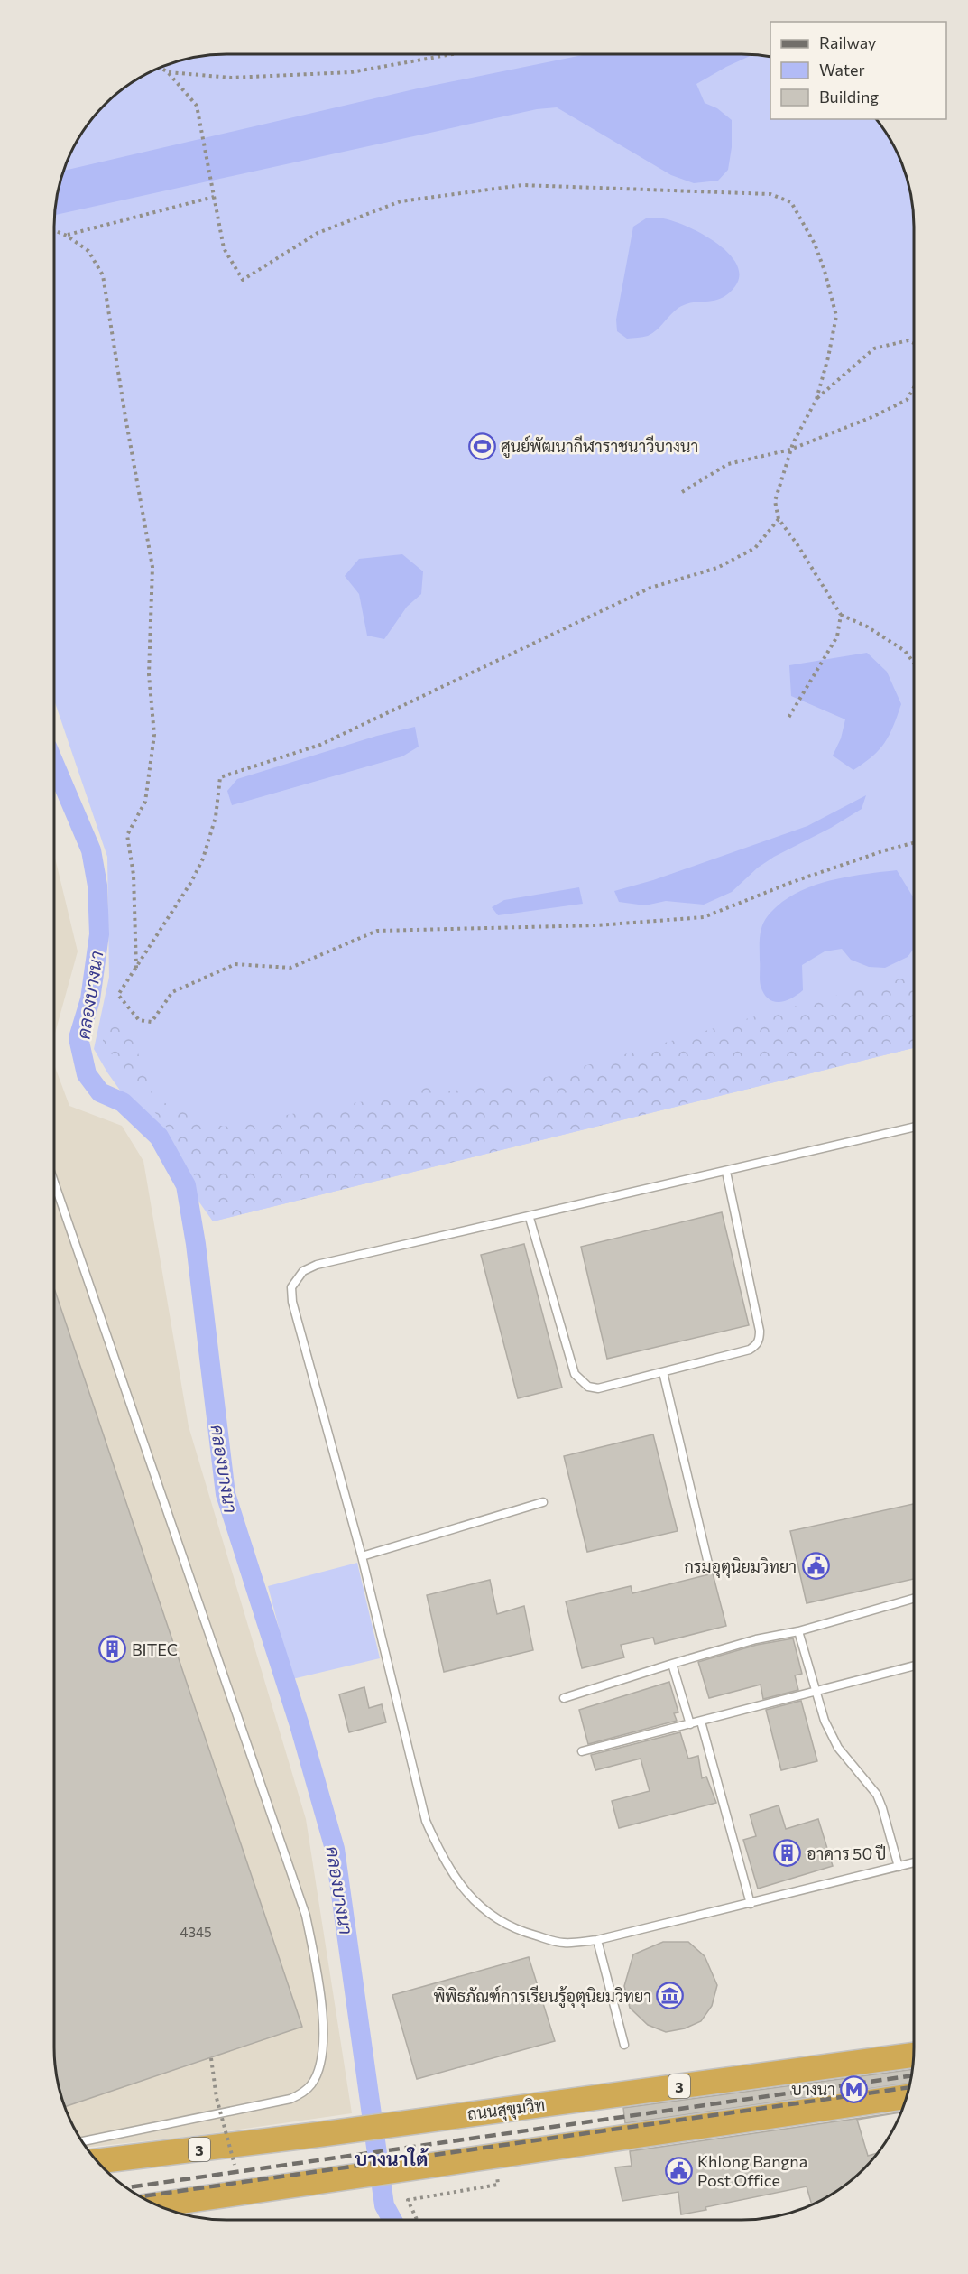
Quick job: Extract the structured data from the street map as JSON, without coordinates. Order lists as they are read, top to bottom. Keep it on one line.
{"streets":{"highway":["3","ถนนสุขุมวิท"]},"districts":["บางนาใต้"],"water":["คลองบางนา"],"places":{"sports":["ศูนย์พัฒนากีฬาราชนาวีบางนา"],"public building":["กรมอุตุนิยมวิทยา","Khlong Bangna Post Office"],"building":["BITEC","อาคาร 50 ปี"],"museum":["พิพิธภัณฑ์การเรียนรู้อุตุนิยมวิทยา"],"metro station":["บางนา"]},"house_numbers":["4345"],"legend":["Railway","Water","Building"]}
